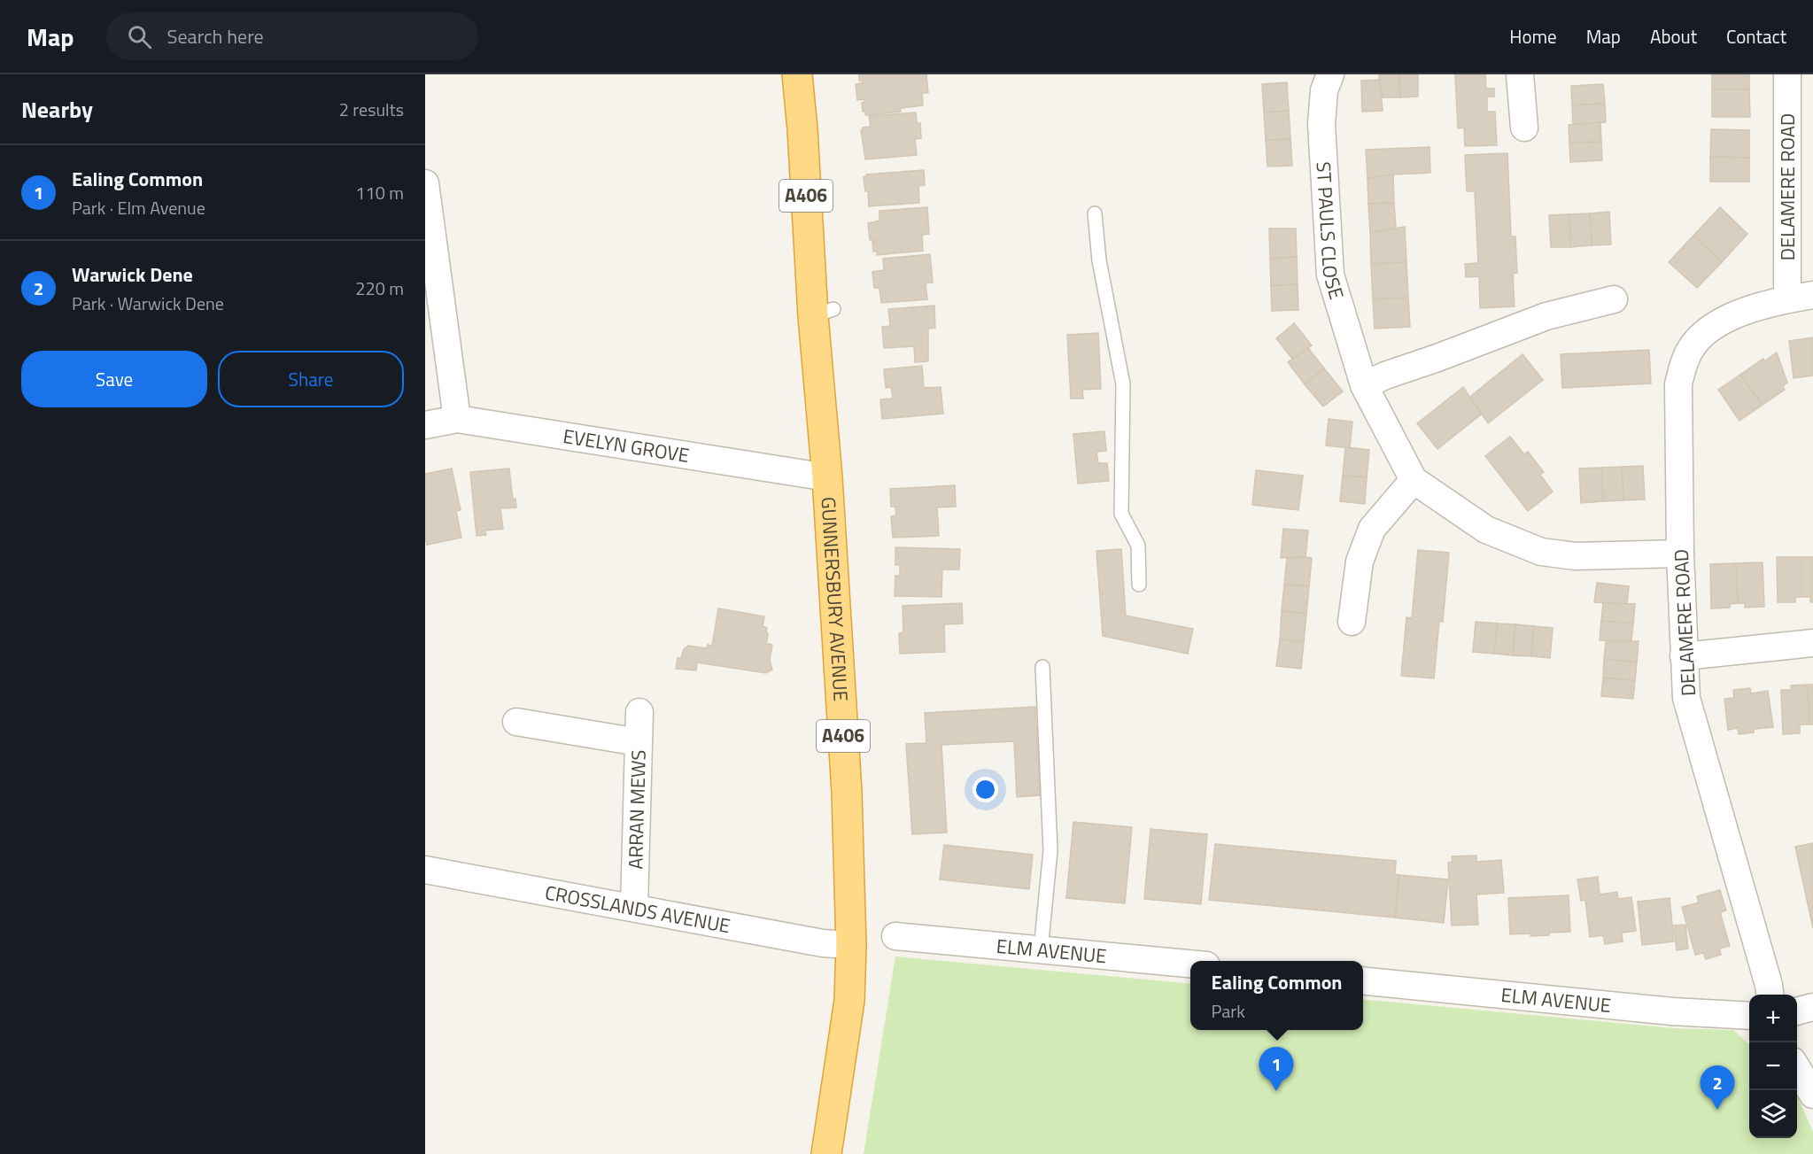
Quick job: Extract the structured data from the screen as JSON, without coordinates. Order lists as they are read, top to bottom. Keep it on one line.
{"streets":{"highway":["A406","GUNNERSBURY AVENUE"],"street":["DELAMERE ROAD","ST PAULS CLOSE","EVELYN GROVE","ARRAN MEWS","CROSSLANDS AVENUE","ELM AVENUE"]},"crossings":[["DELAMERE ROAD","ST PAULS CLOSE"],["EVELYN GROVE","GUNNERSBURY AVENUE"],["GUNNERSBURY AVENUE","CROSSLANDS AVENUE"],["ARRAN MEWS","CROSSLANDS AVENUE"]],"page":{"header":"Map","search":"Search here","nav":["Home","Map","About","Contact"],"heading":["Nearby","2 results"],"list":[{"mark":"1","name":"Ealing Common","note":"Park · Elm Avenue","value":"110 m"},{"mark":"2","name":"Warwick Dene","note":"Park · Warwick Dene","value":"220 m"}],"buttons":["Save","Share"],"popup":["Ealing Common","Park"],"map_buttons":["+","−"],"pins":["1","2"]}}
